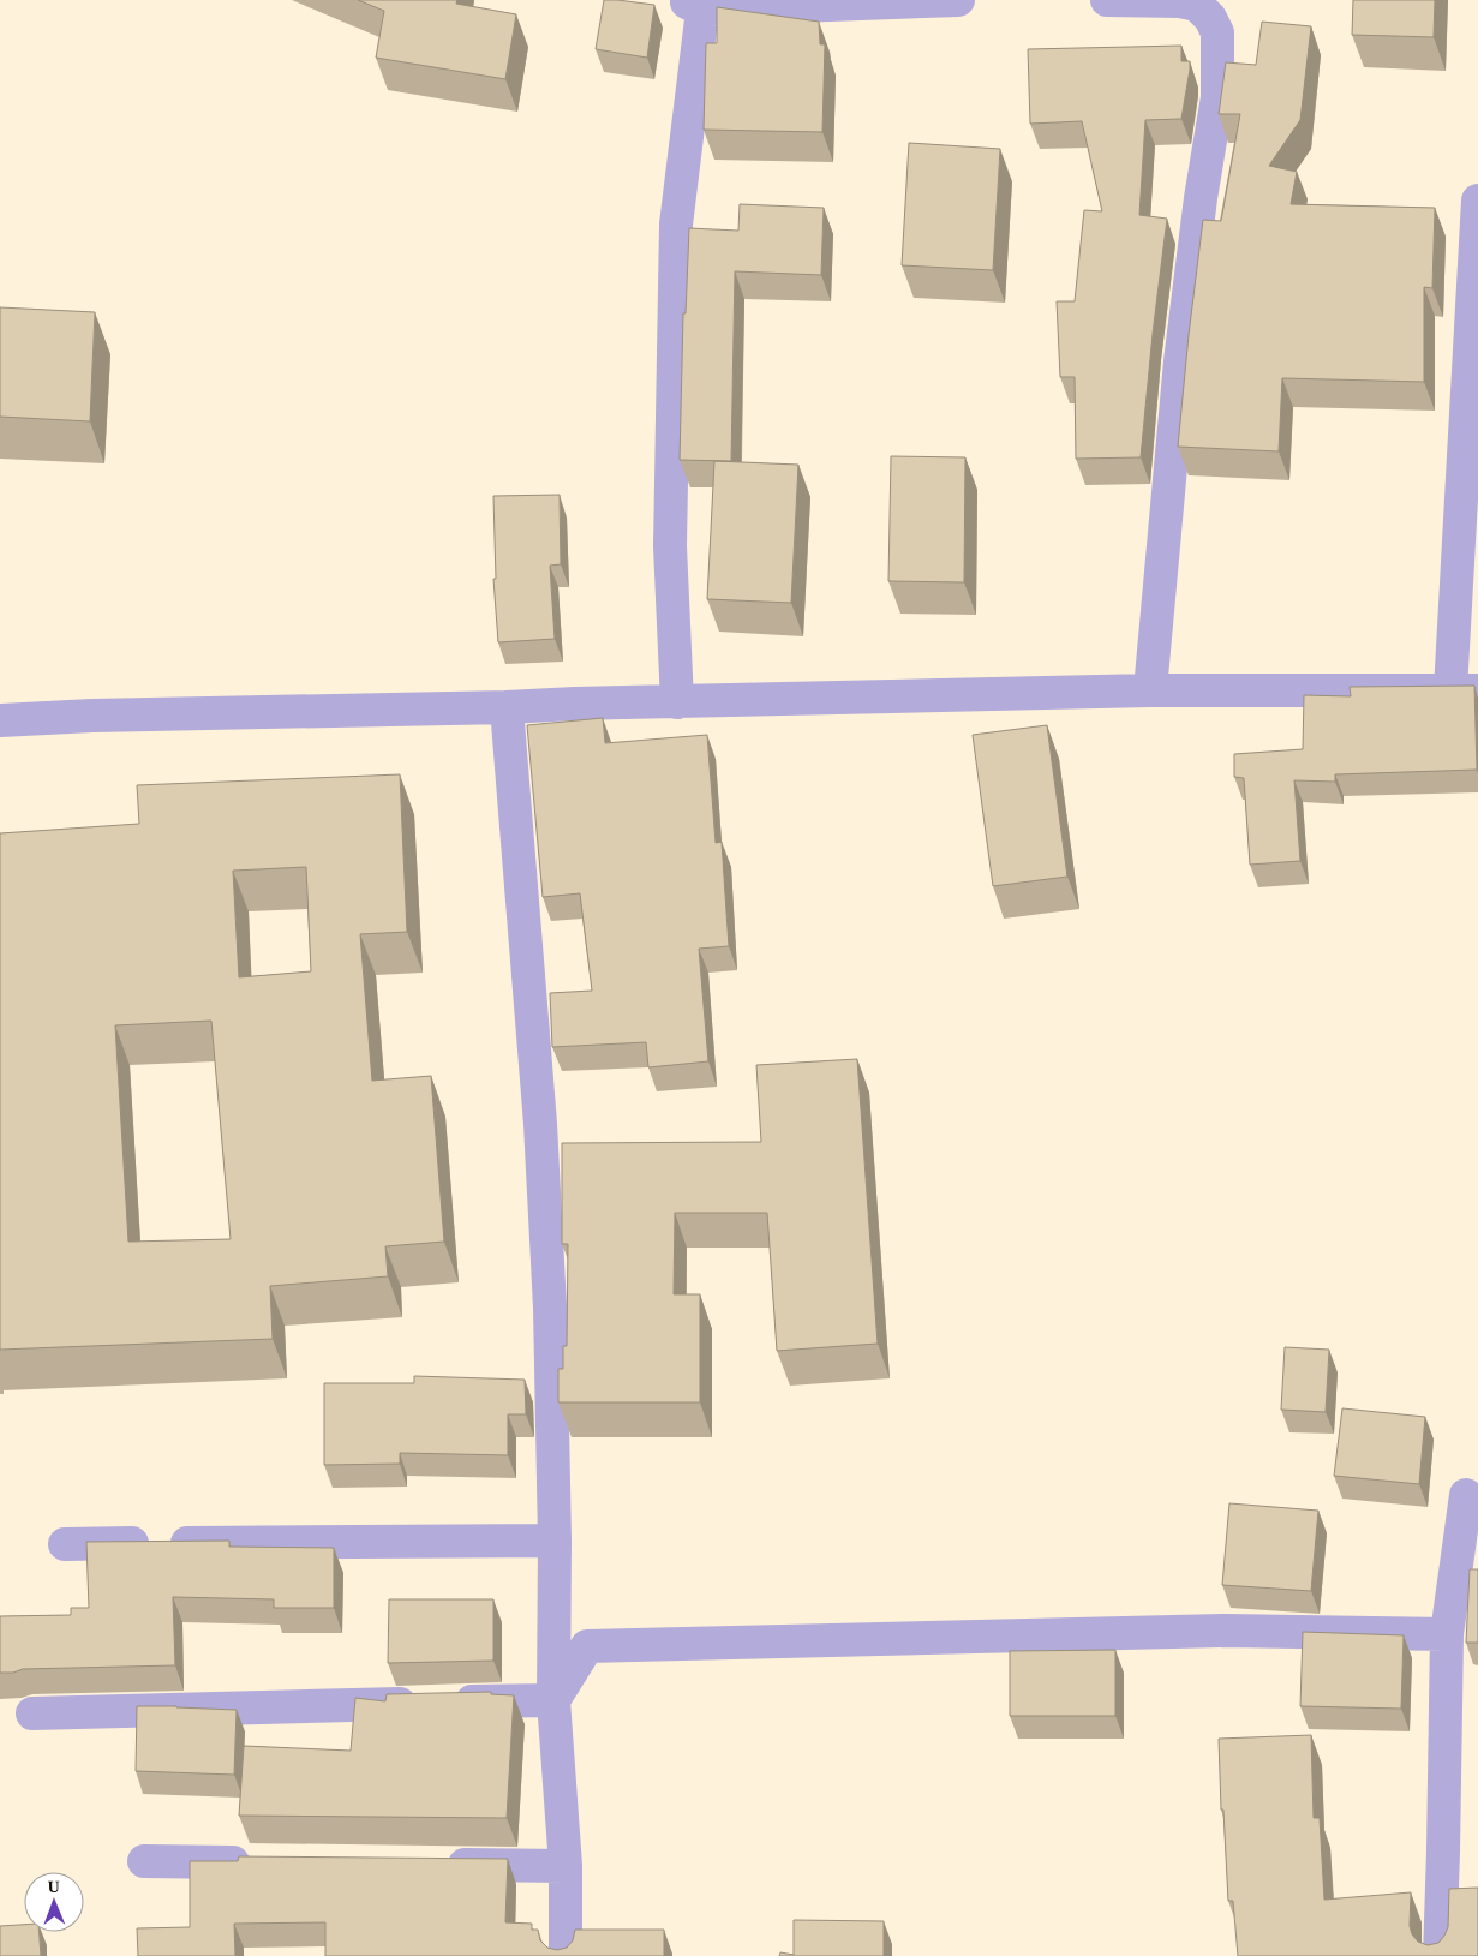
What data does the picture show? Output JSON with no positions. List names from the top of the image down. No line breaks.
{"north":"top"}
